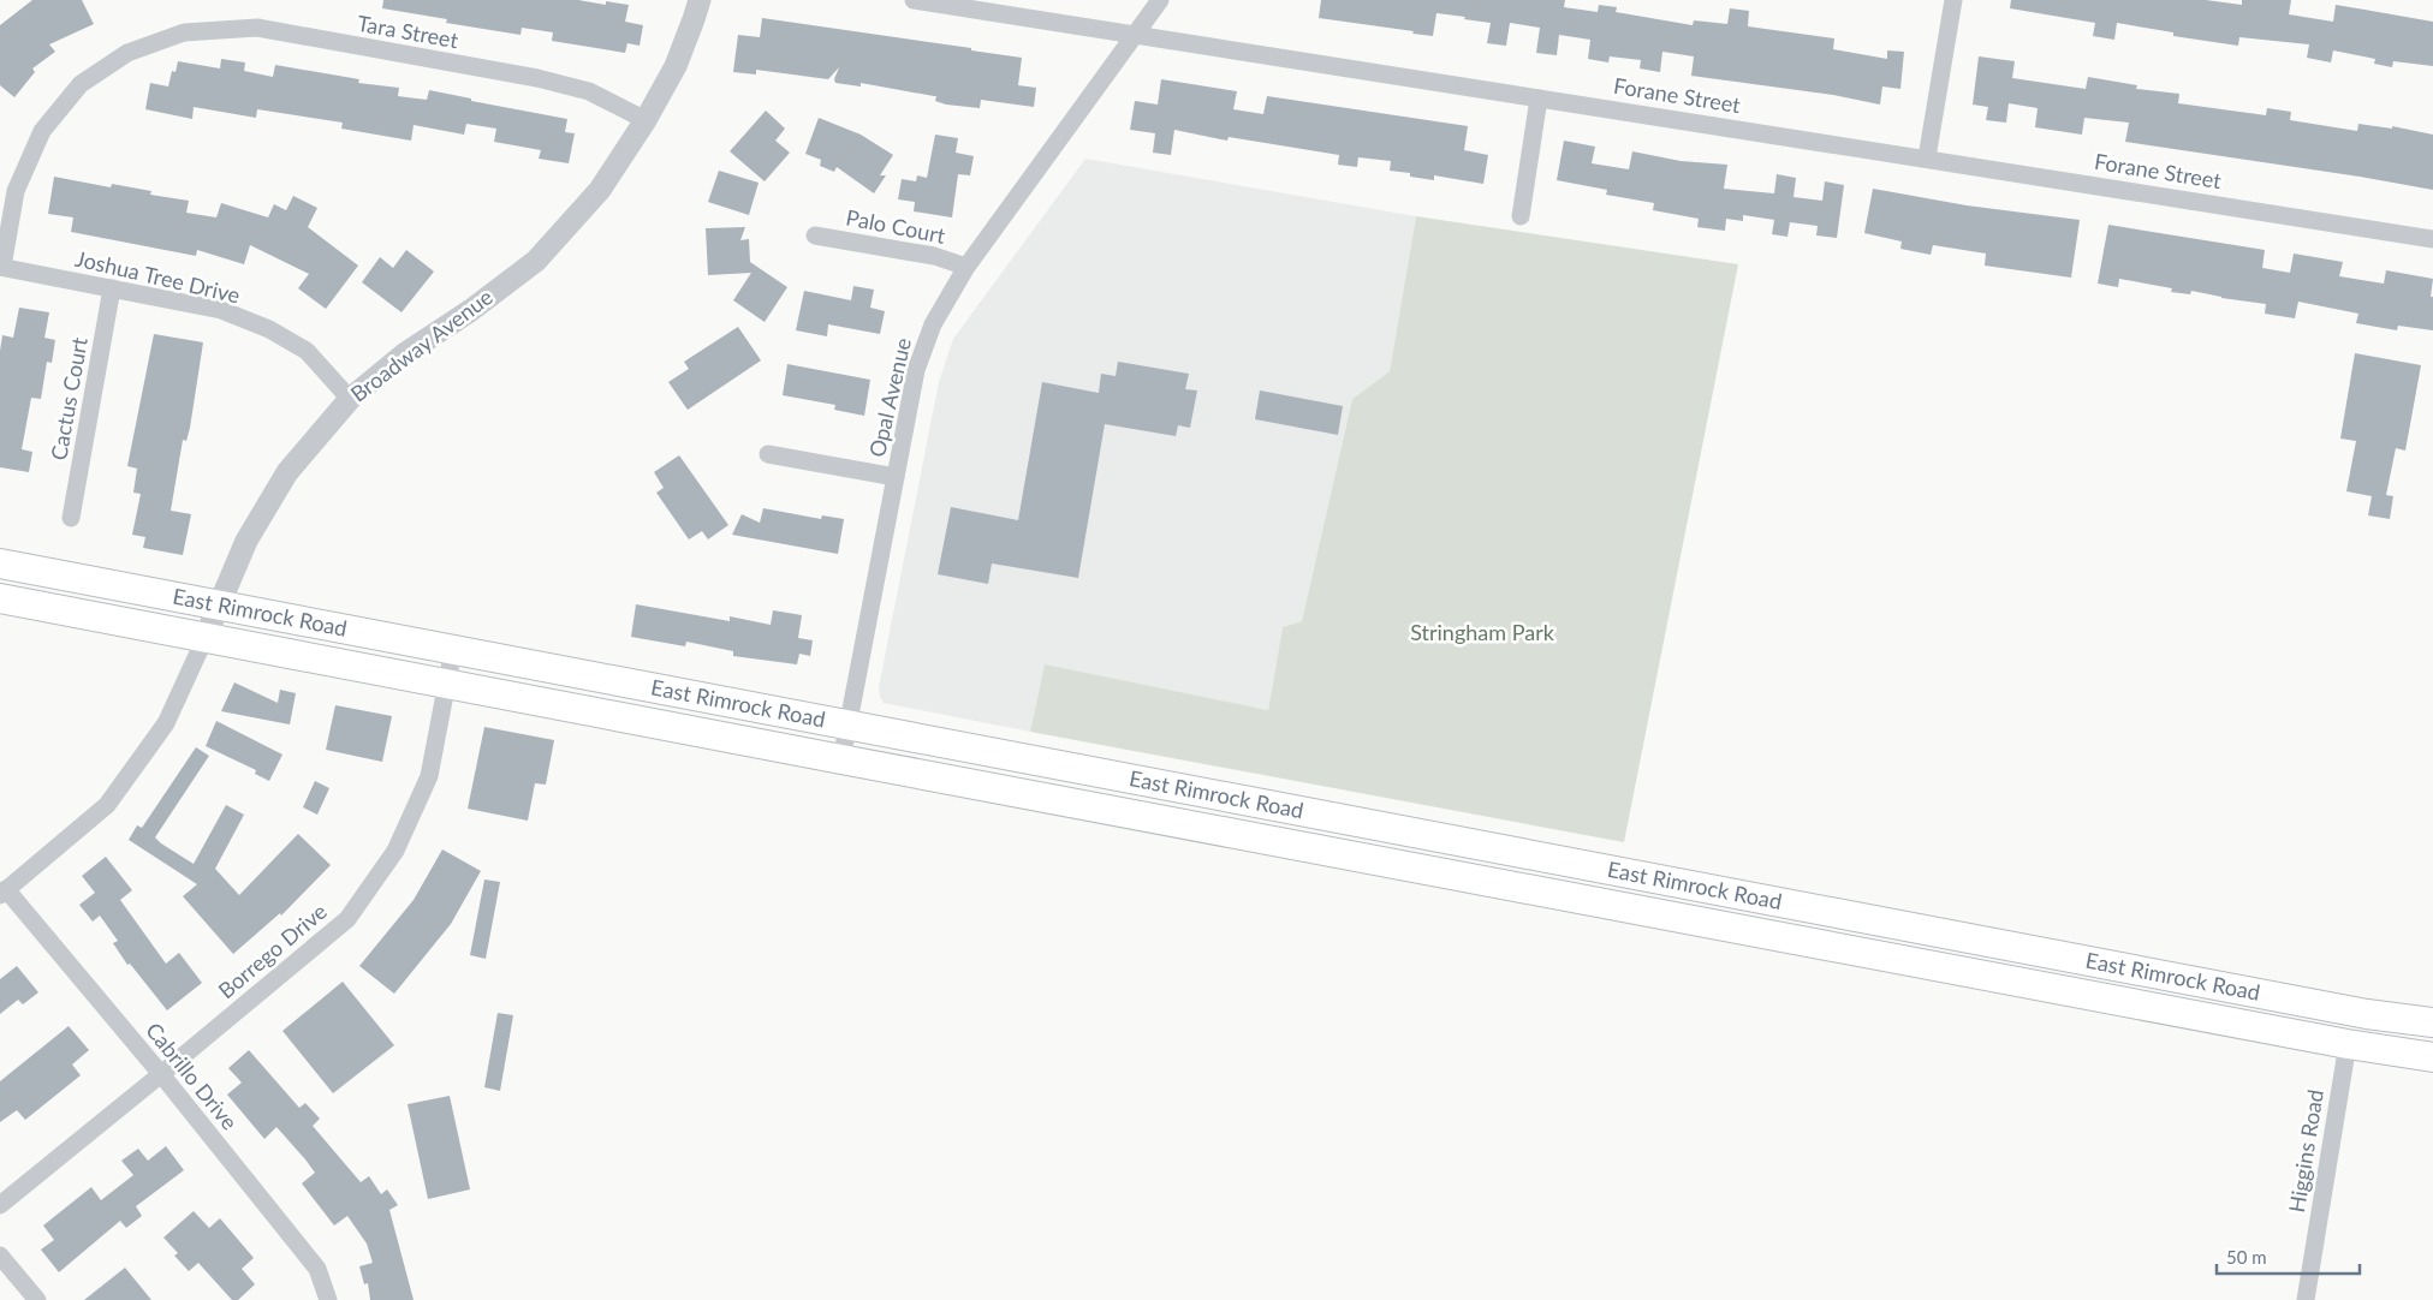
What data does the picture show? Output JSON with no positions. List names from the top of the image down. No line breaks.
{"streets":{"main road":["East Rimrock Road"],"street":["Tara Street","Forane Street","Palo Court","Joshua Tree Drive","Broadway Avenue","Opal Avenue","Cactus Court","Borrego Drive","Cabrillo Drive","Higgins Road"]},"crossings":[["Tara Street","Joshua Tree Drive"],["Tara Street","Broadway Avenue"],["Forane Street","Opal Avenue"],["Palo Court","Opal Avenue"],["Joshua Tree Drive","Broadway Avenue"],["Joshua Tree Drive","Cactus Court"],["Broadway Avenue","East Rimrock Road"],["Broadway Avenue","Cabrillo Drive"],["Opal Avenue","East Rimrock Road"],["East Rimrock Road","Borrego Drive"],["East Rimrock Road","Higgins Road"],["Borrego Drive","Cabrillo Drive"]],"parks":["Stringham Park"],"scale_bar":"50 m"}
